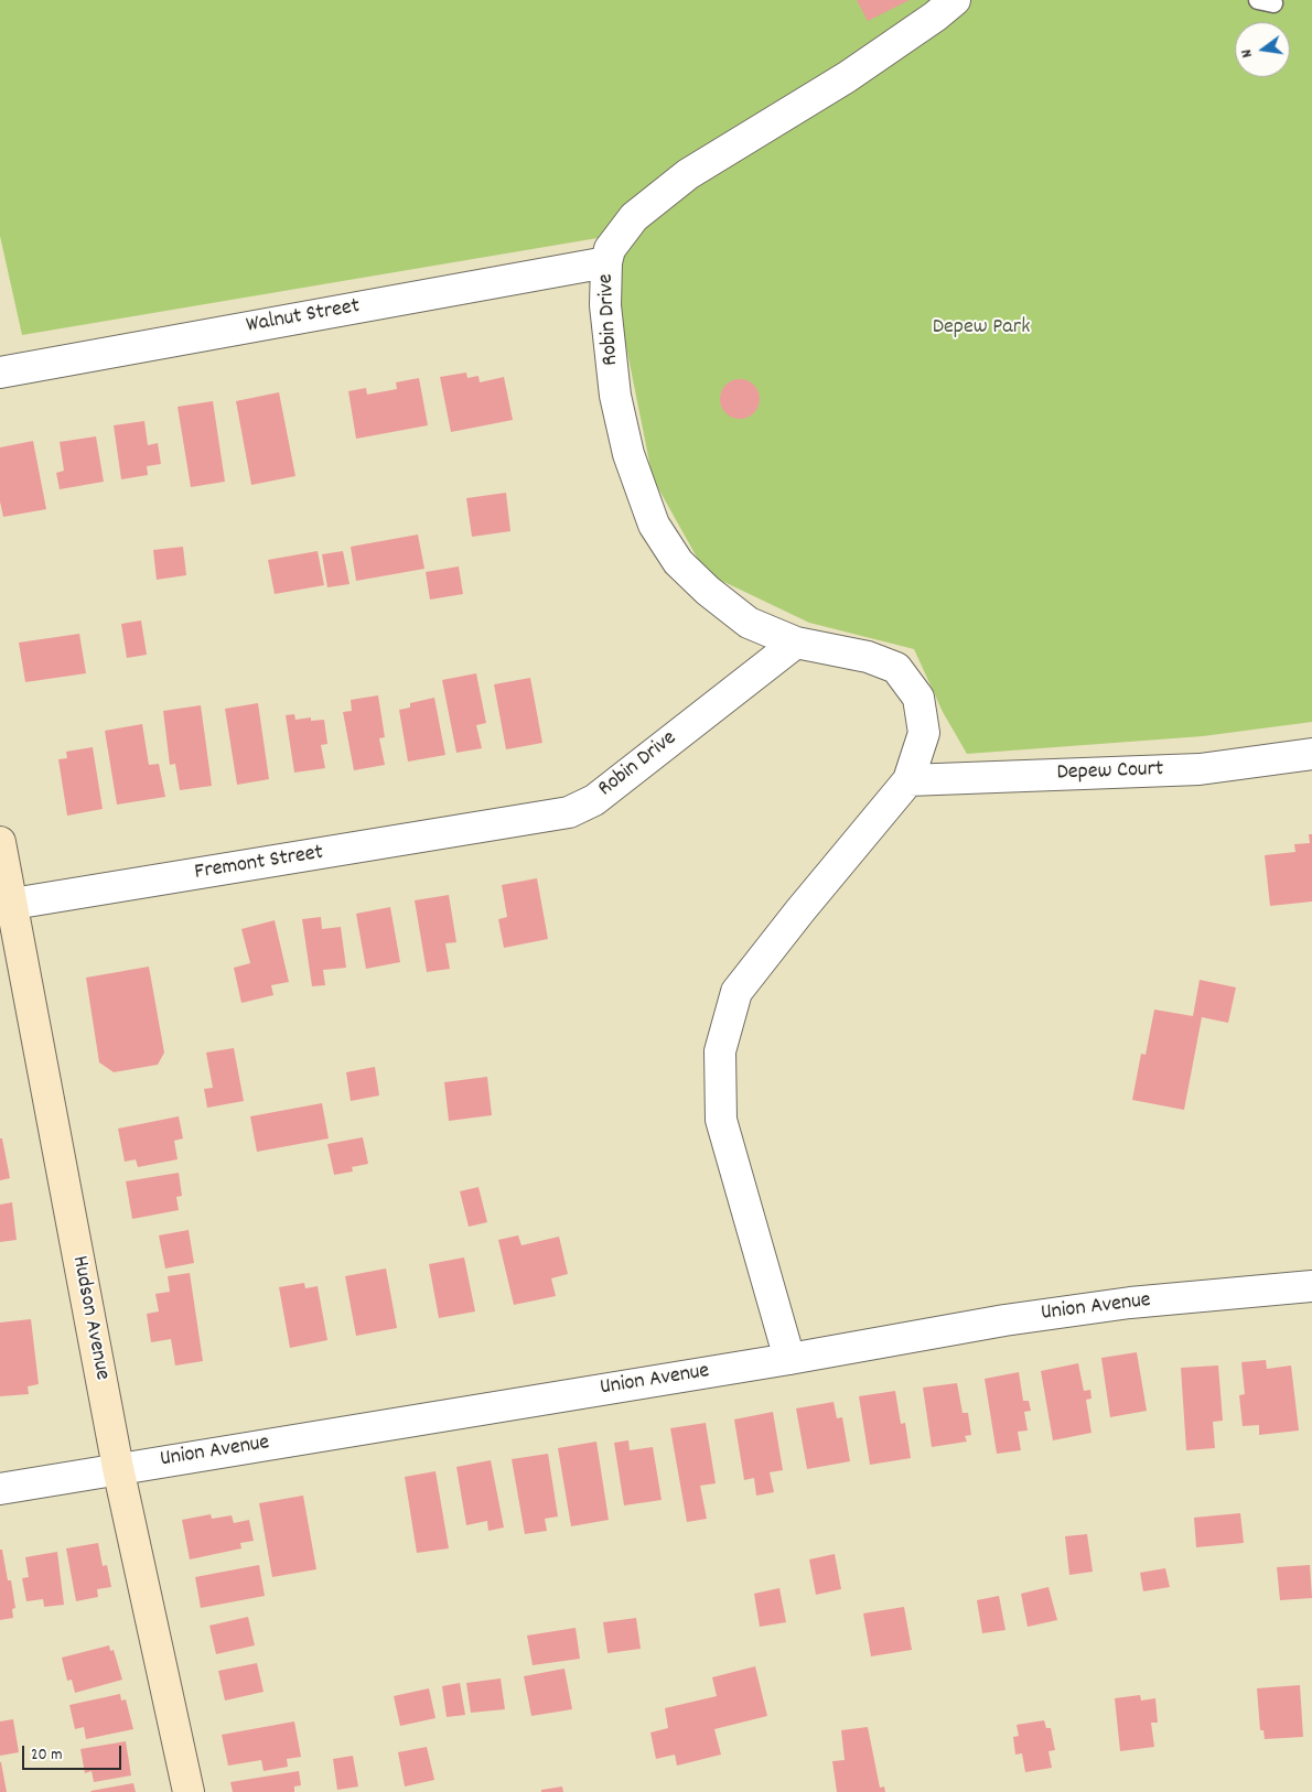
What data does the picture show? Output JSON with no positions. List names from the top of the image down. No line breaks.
{"streets":{"street":["Walnut Street","Robin Drive","Depew Court","Fremont Street","Union Avenue","Hudson Avenue"]},"crossings":[["Walnut Street","Robin Drive"],["Robin Drive","Depew Court"],["Robin Drive","Fremont Street"],["Fremont Street","Hudson Avenue"],["Union Avenue","Hudson Avenue"]],"parks":["Depew Park"],"scale_bar":"20 m","north":"left"}
